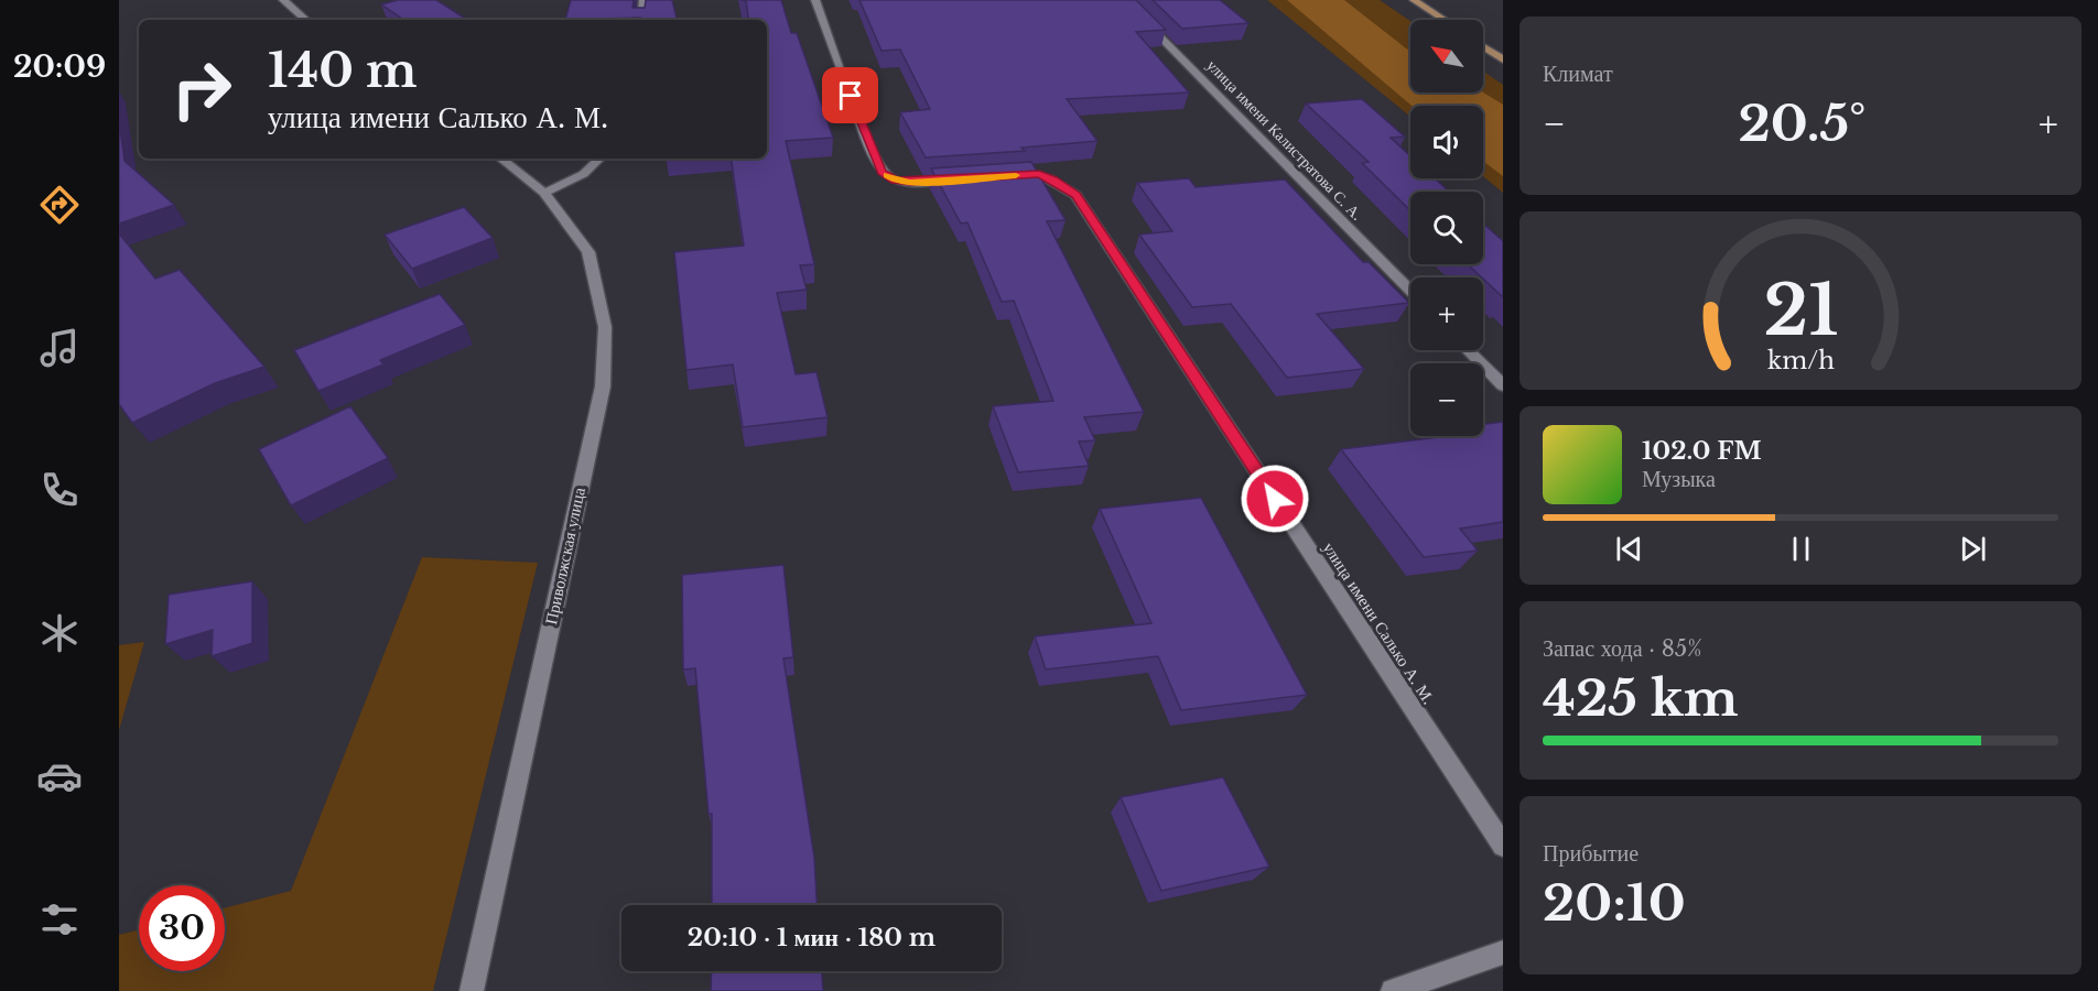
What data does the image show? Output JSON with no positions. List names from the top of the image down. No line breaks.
{"streets":{"street":["улица имени Калистратова С. А.","Приволжская улица","улица имени Салько А. М."]},"north":"top left","page":{"tabs":"20:09","tile":["Климат",["Запас хода · 85%","425 km"],["Прибытие","20:10"]],"map_buttons":["+","−"],"turn":["140 m","улица имени Салько А. М."],"heat":["−","20.5°","+"],"song":["102.0 FM","Музыка"],"limit":"30","trip":"20:10 · 1 мин · 180 m","gauge":["21","km/h"]}}
